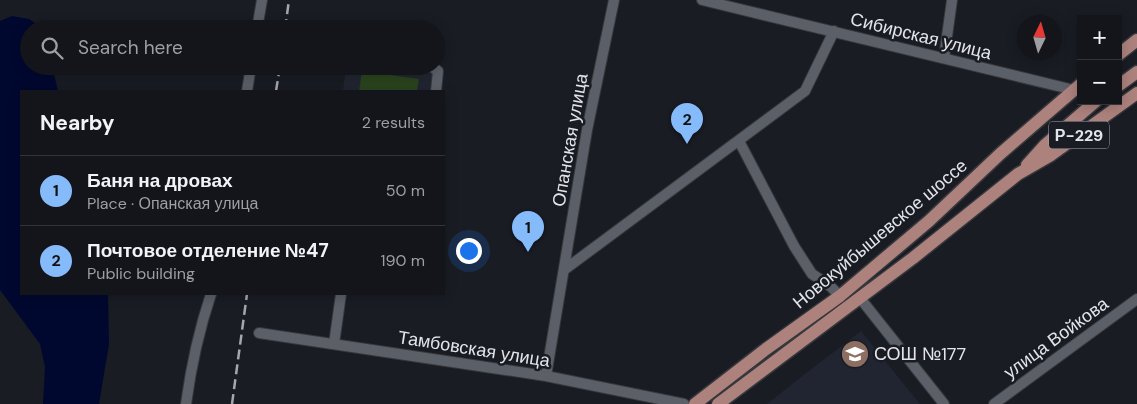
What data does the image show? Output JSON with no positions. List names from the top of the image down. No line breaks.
{"streets":{"main road":["Р-229","Новокуйбышевское шоссе"],"street":["Сибирская улица","Опанская улица","улица Войкова","Тамбовская улица"]},"crossings":[["Опанская улица","Тамбовская улица"]],"places":{"school or university":["СОШ №177"]},"north":"top","page":{"map_buttons":["+","−"],"search":"Search here","heading":["Nearby","2 results"],"pins":["2","1"],"list":[{"mark":"1","name":"Баня на дровах","note":"Place · Опанская улица","value":"50 m"},{"mark":"2","name":"Почтовое отделение №47","note":"Public building","value":"190 m"}]}}
